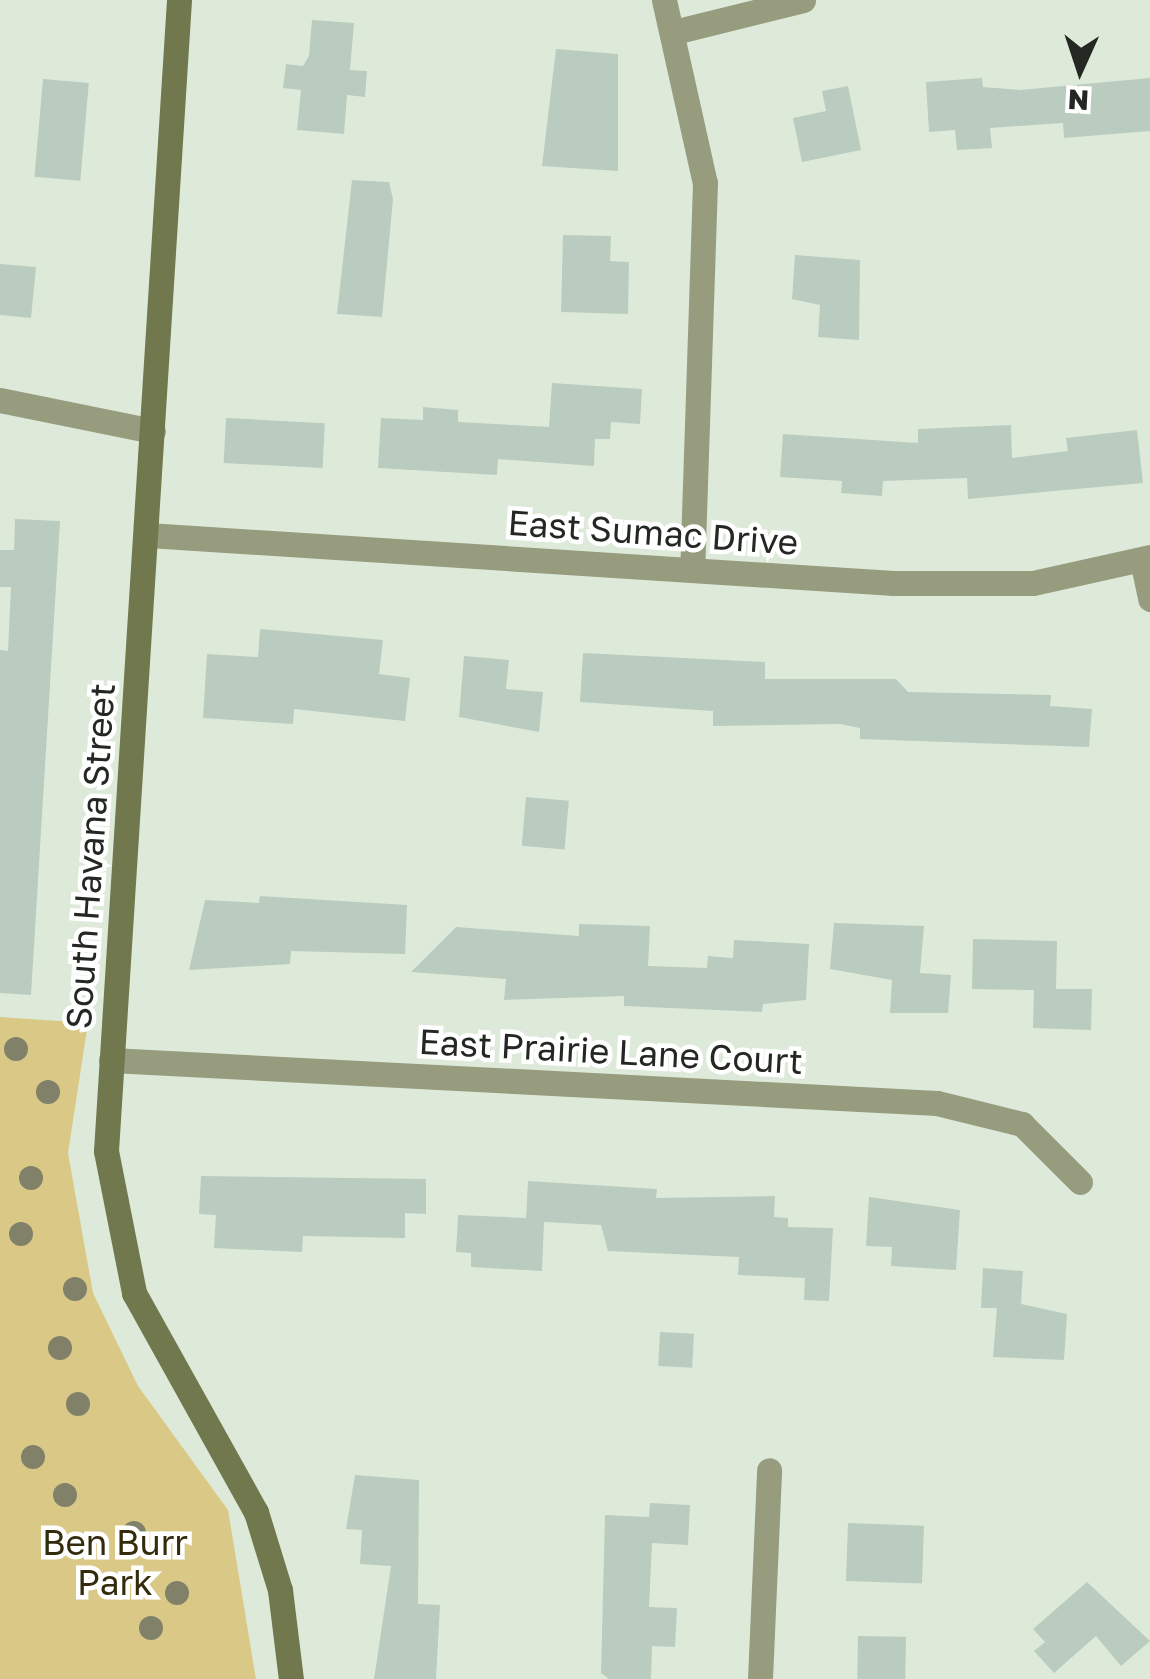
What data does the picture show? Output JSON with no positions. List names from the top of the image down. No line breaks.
{"streets":{"street":["East Sumac Drive","South Havana Street","East Prairie Lane Court"]},"crossings":[["East Sumac Drive","South Havana Street"],["South Havana Street","East Prairie Lane Court"]],"parks":["Ben Burr Park"],"north":"bottom"}
